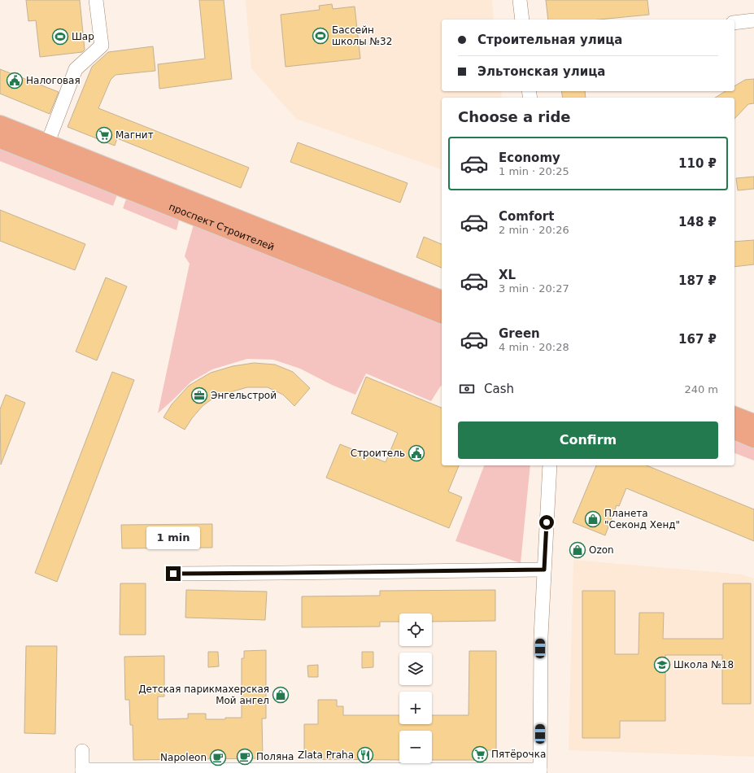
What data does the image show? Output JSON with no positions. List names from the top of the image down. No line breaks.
{"streets":{"main road":["проспект Строителей"]},"places":{"sports":["Бассейн школы №32","Шар"],"public building":["Налоговая","Строитель"],"supermarket":["Магнит","Пятёрочка"],"office":["Энгельстрой"],"shop":["Планета \"Секонд Хенд\"","Ozon","Детская парикмахерская Мой ангел"],"school or university":["Школа №18"],"restaurant":["Zlata Praha"],"cafe":["Поляна","Napoleon"]},"page":{"banner":["Строительная улица","Эльтонская улица"],"heading":"Choose a ride","list":[{"name":"Economy","note":"1 min · 20:25","value":"110 ₽"},{"name":"Comfort","note":"2 min · 20:26","value":"148 ₽"},{"name":"XL","note":"3 min · 20:27","value":"187 ₽"},{"name":"Green","note":"4 min · 20:28","value":"167 ₽"}],"pay":["Cash","240 m"],"buttons":"Confirm","bubble":"1 min","map_buttons":["+","−"]}}
